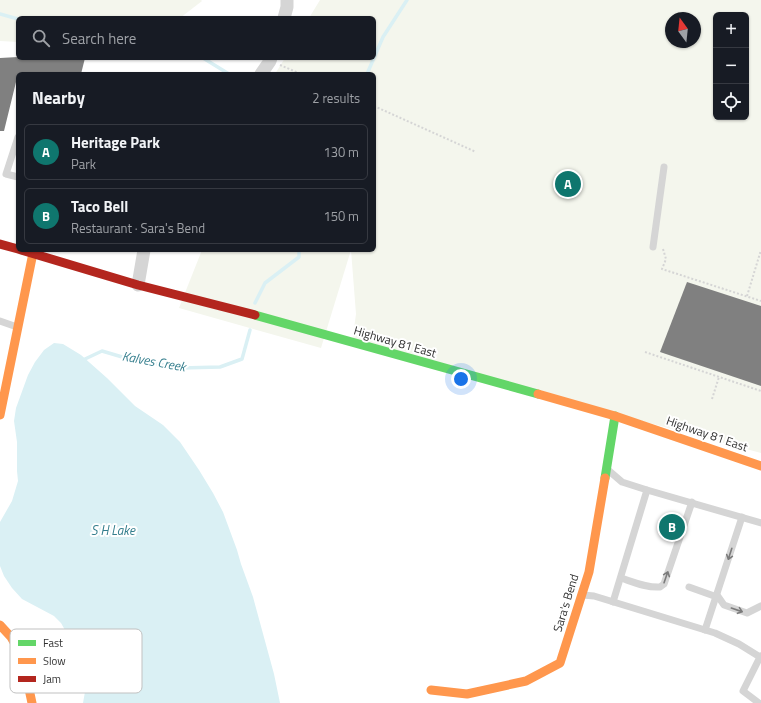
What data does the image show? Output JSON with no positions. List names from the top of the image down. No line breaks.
{"streets":{"main road":["Highway 81 East","Sara's Bend"]},"crossings":[["Highway 81 East","Sara's Bend"]],"water":["Kalves Creek","S H Lake"],"legend":["Fast","Slow","Jam"],"north":"top","page":{"map_buttons":["+","−"],"search":"Search here","heading":["Nearby","2 results"],"list":[{"mark":"A","name":"Heritage Park","note":"Park","value":"130 m"},{"mark":"B","name":"Taco Bell","note":"Restaurant · Sara's Bend","value":"150 m"}],"pins":["A","B"]}}
